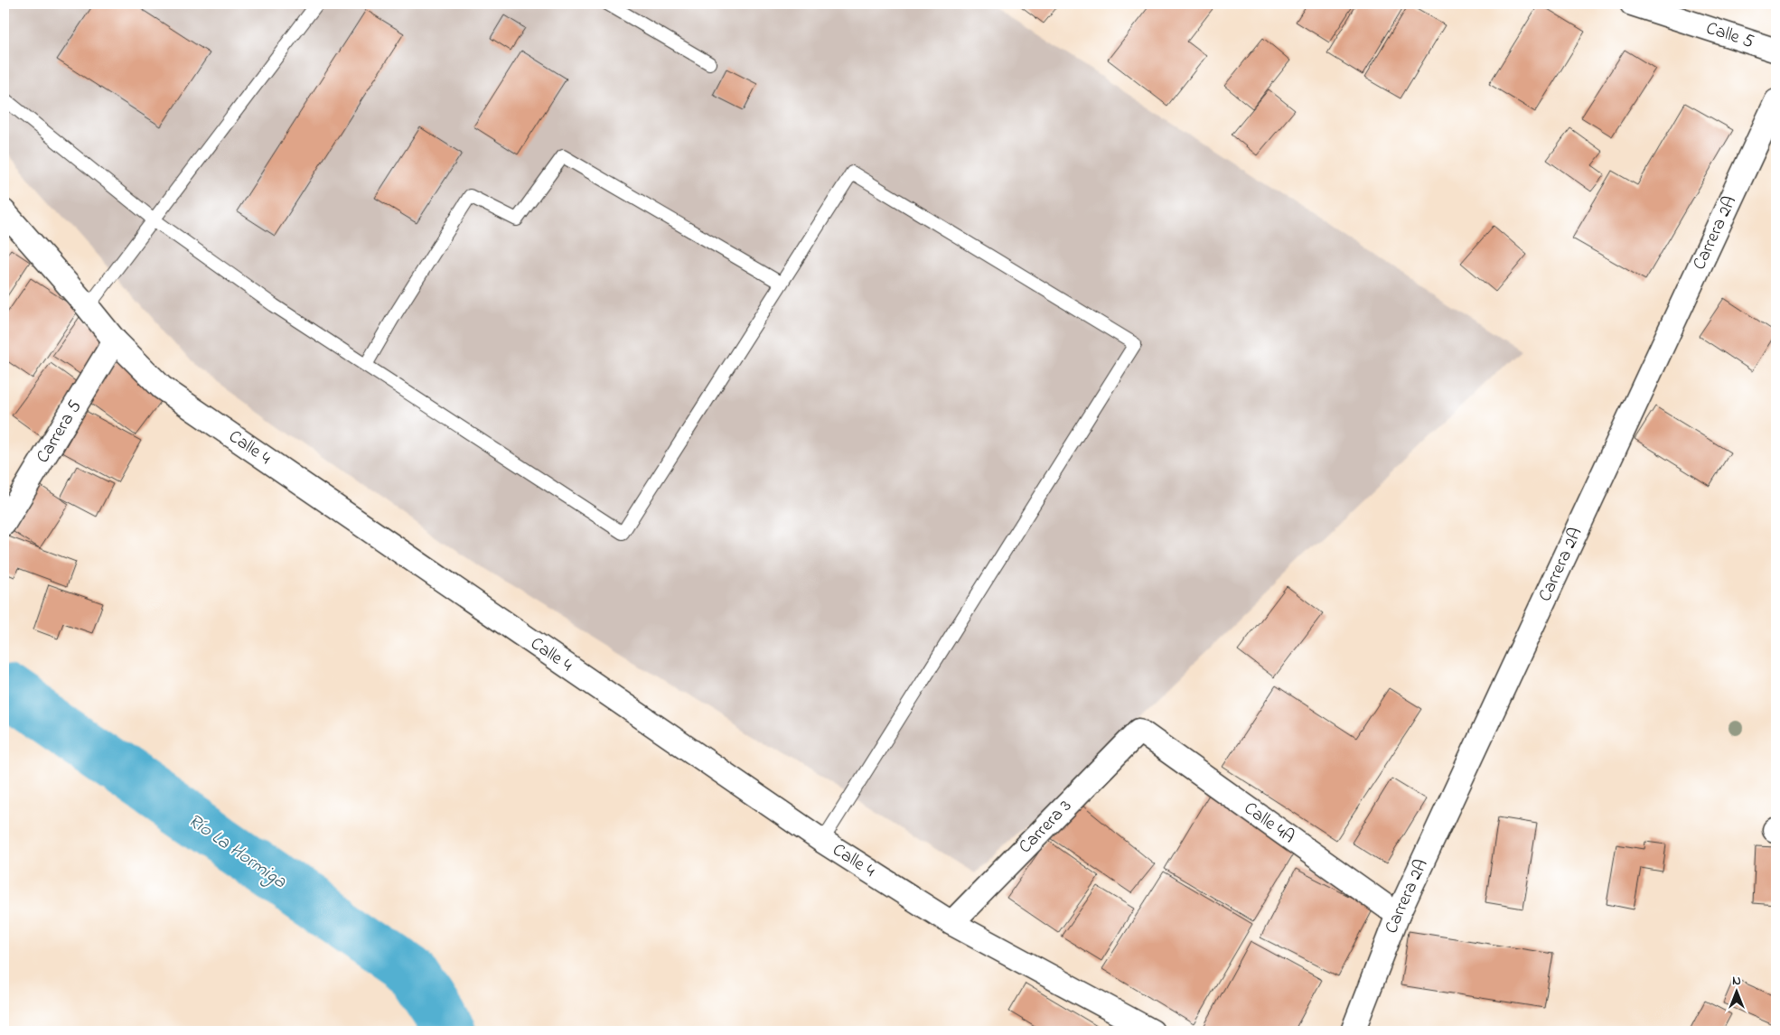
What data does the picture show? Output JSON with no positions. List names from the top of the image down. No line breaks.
{"streets":{"street":["Calle 5","Carrera 2A","Carrera 5","Calle 4","Calle 4A","Carrera 3"]},"crossings":[["Carrera 2A","Calle 4A"],["Carrera 5","Calle 4"],["Calle 4","Carrera 3"],["Calle 4A","Carrera 3"]],"water":["Río La Hormiga"],"north":"top"}
